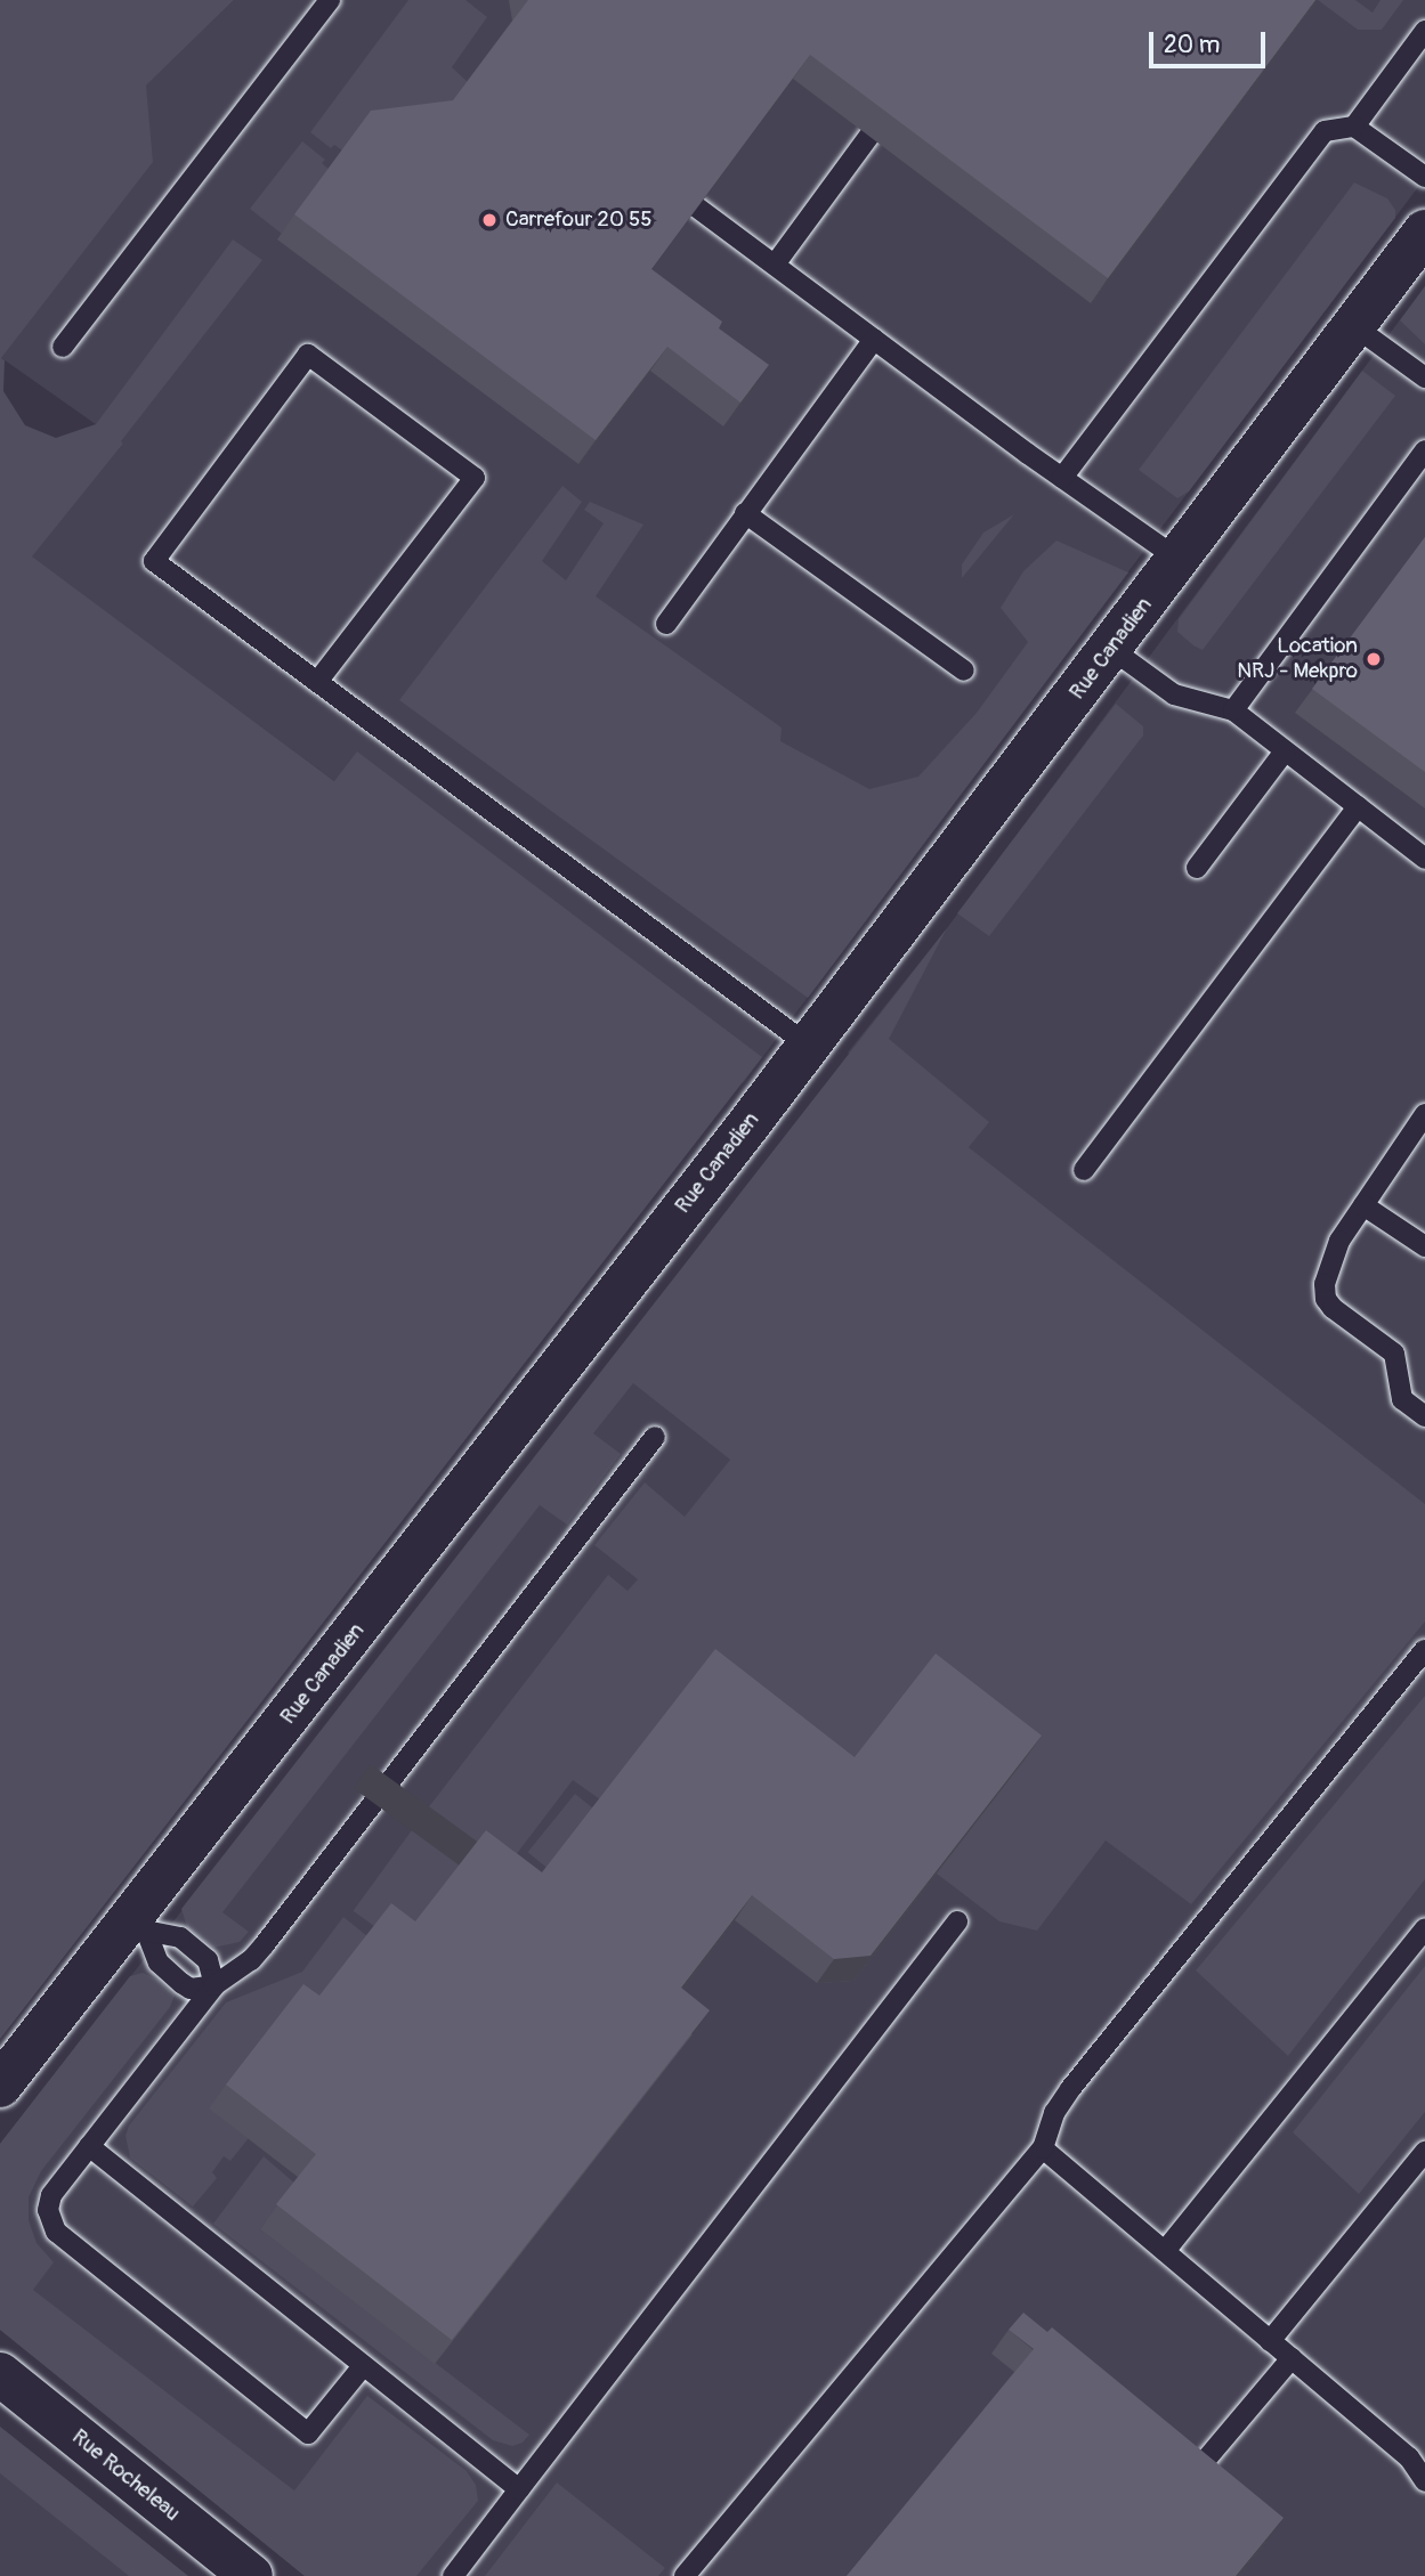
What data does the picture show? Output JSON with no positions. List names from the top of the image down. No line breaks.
{"streets":{"street":["Rue Canadien","Rue Rocheleau"]},"places":["Carrefour 20 55","Location NRJ - Mekpro"],"scale_bar":"20 m"}
